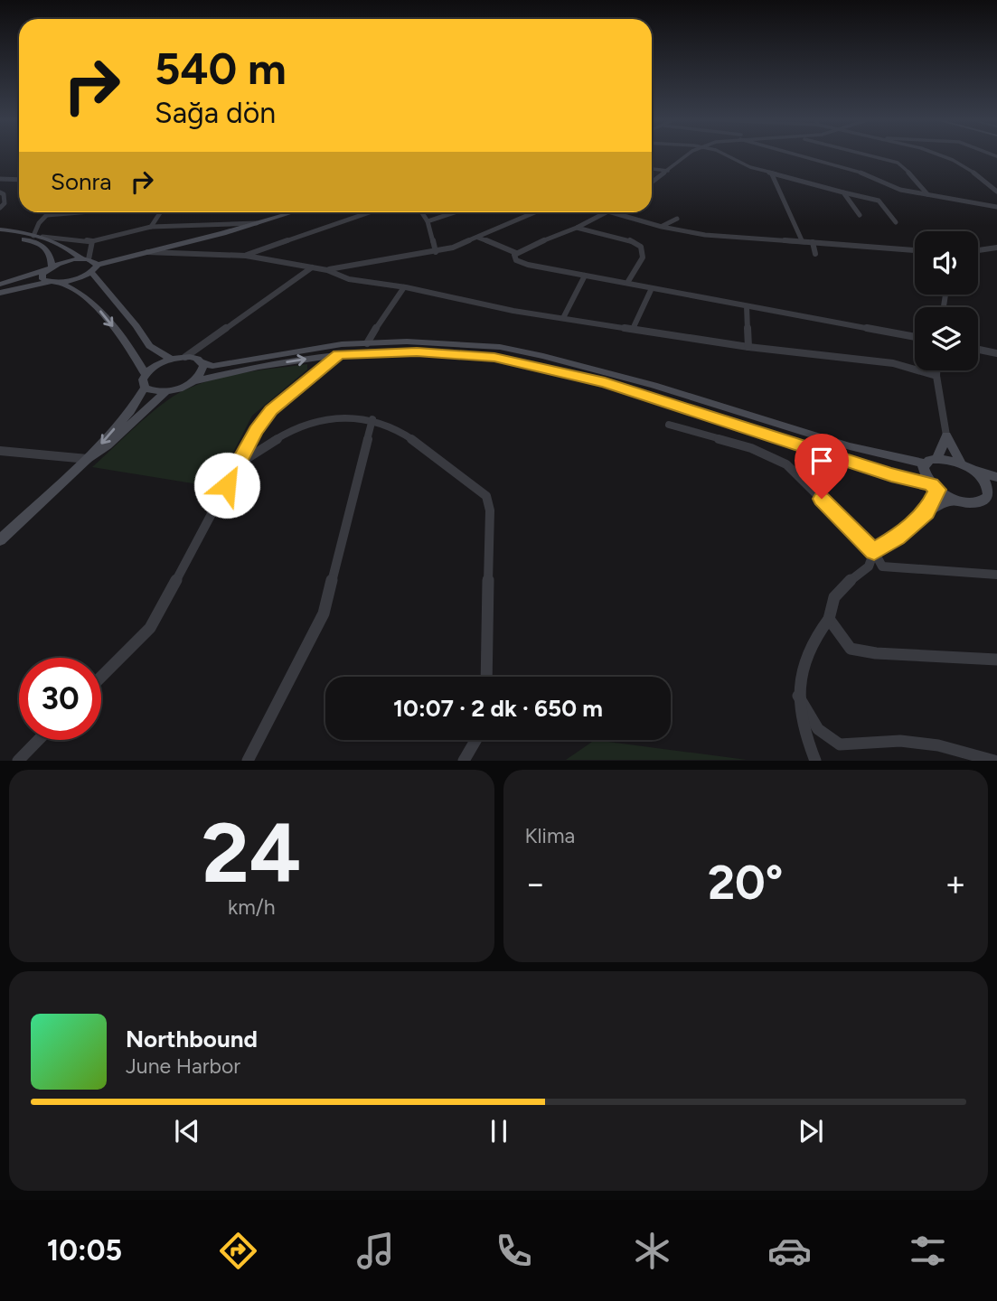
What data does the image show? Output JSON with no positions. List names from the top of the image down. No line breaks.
{"page":{"turn":["540 m","Sağa dön"],"then":"Sonra","limit":"30","trip":"10:07 · 2 dk · 650 m","tile":[["24","km/h"],"Klima"],"heat":["−","20°","+"],"song":["Northbound","June Harbor"],"tabs":"10:05"}}
